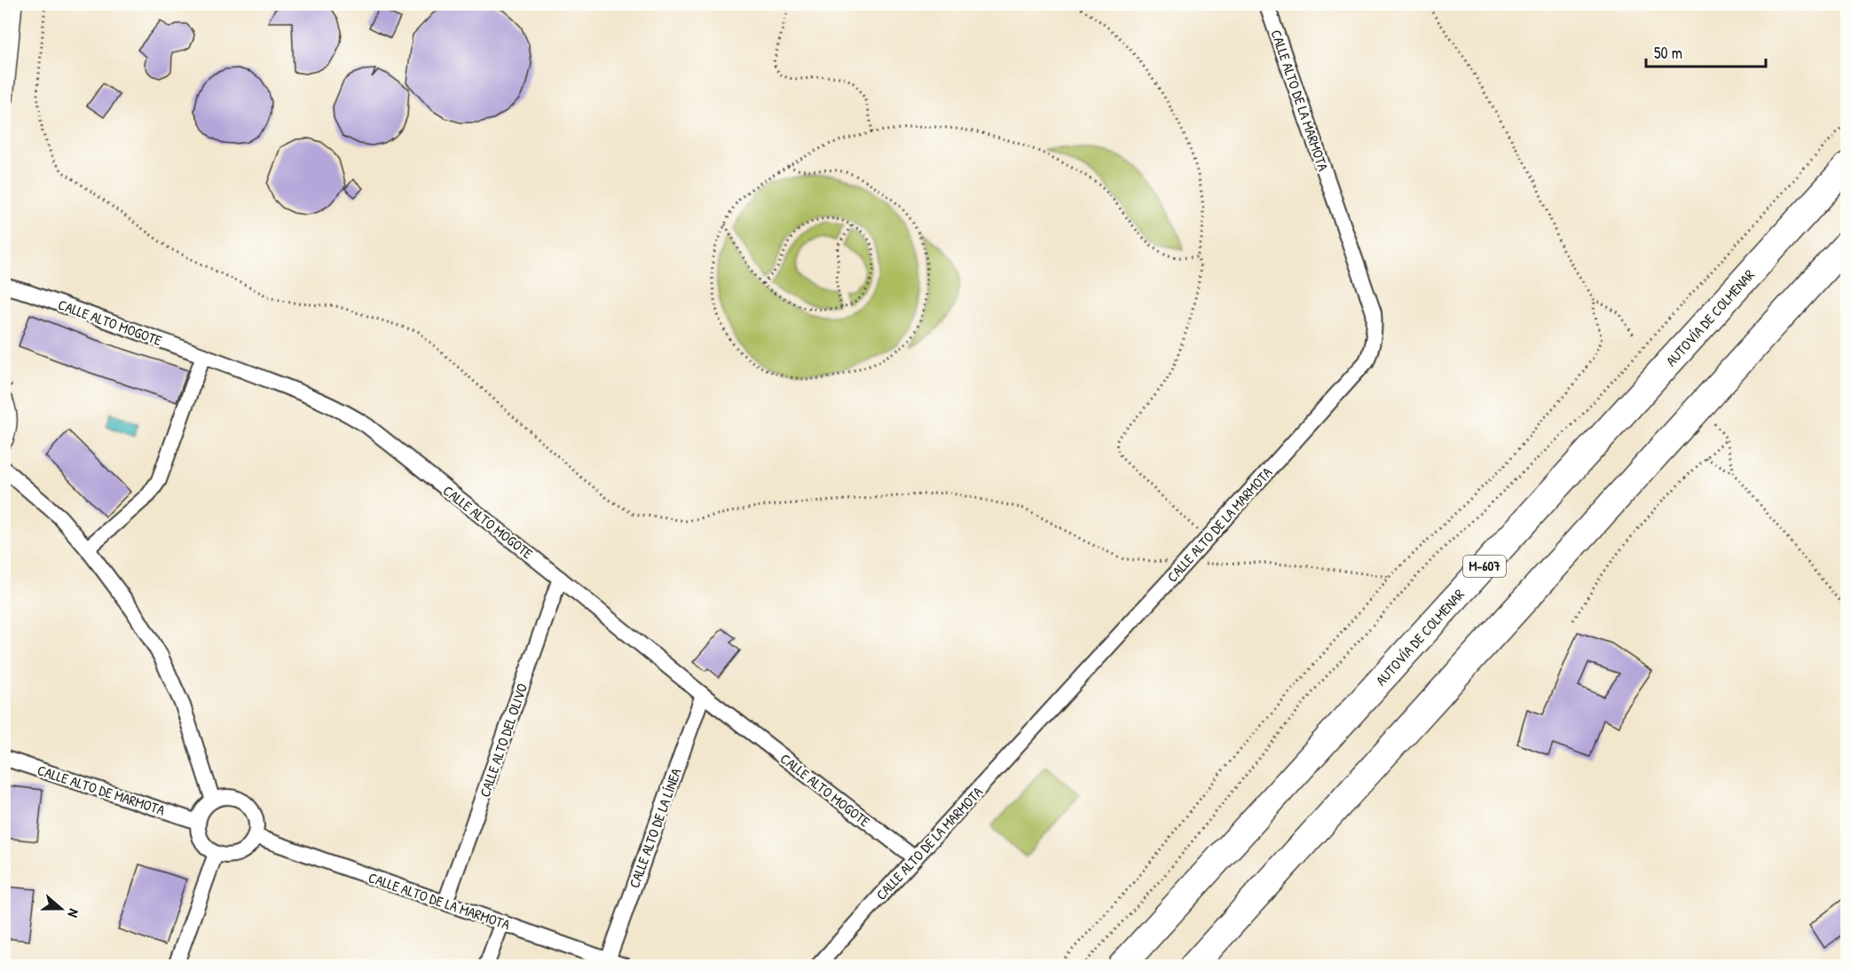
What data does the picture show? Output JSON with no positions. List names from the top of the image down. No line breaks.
{"streets":{"highway":["AUTOVÍA DE COLMENAR","M-607"],"street":["CALLE ALTO DE LA MARMOTA","CALLE ALTO MOGOTE","CALLE ALTO DEL OLIVO","CALLE ALTO DE MARMOTA","CALLE ALTO DE LA LÍNEA"]},"crossings":[["CALLE ALTO DE LA MARMOTA","CALLE ALTO MOGOTE"],["CALLE ALTO DE LA MARMOTA","CALLE ALTO DEL OLIVO"],["CALLE ALTO DE LA MARMOTA","CALLE ALTO DE MARMOTA"],["CALLE ALTO DE LA MARMOTA","CALLE ALTO DE LA LÍNEA"],["CALLE ALTO MOGOTE","CALLE ALTO DEL OLIVO"],["CALLE ALTO MOGOTE","CALLE ALTO DE LA LÍNEA"]],"scale_bar":"50 m","north":"right"}
